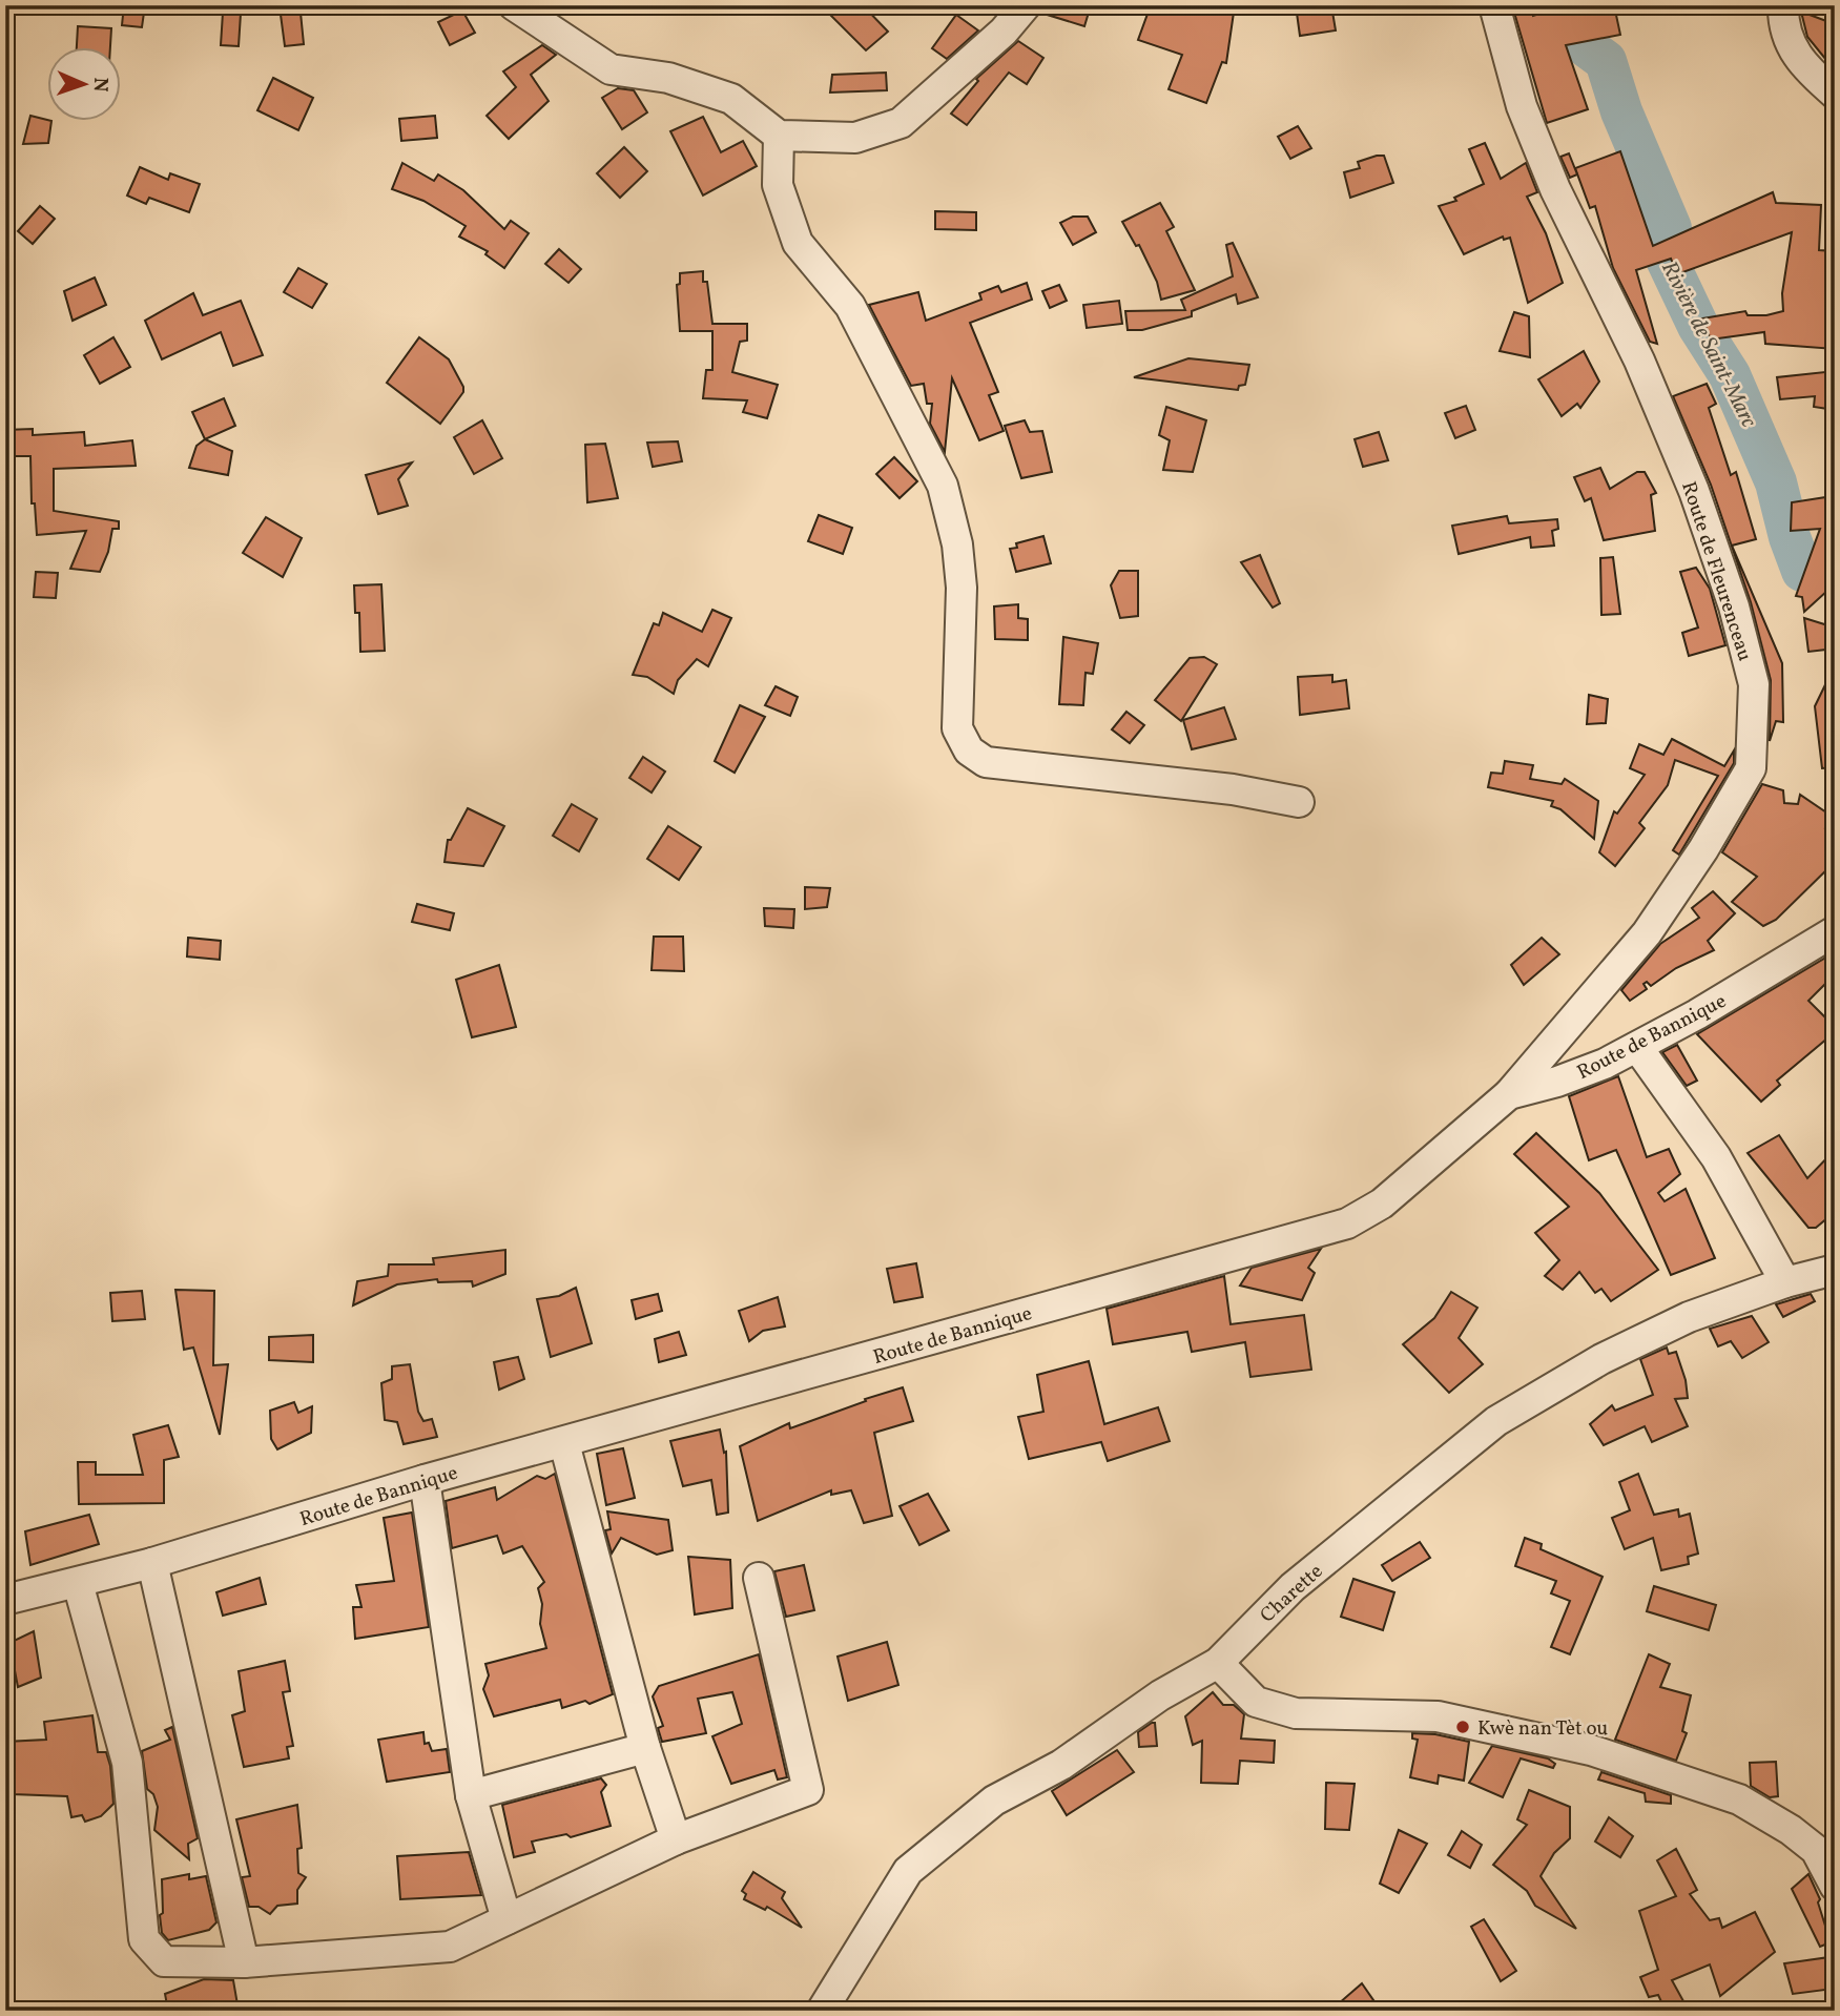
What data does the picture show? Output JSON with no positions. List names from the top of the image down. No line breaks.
{"streets":{"street":["Route de Fleurenceau","Route de Bannique","Charette"]},"crossings":[["Route de Fleurenceau","Route de Bannique"]],"water":["Rivière de Saint-Marc"],"places":["Kwè nan Tèt ou"],"north":"right"}
